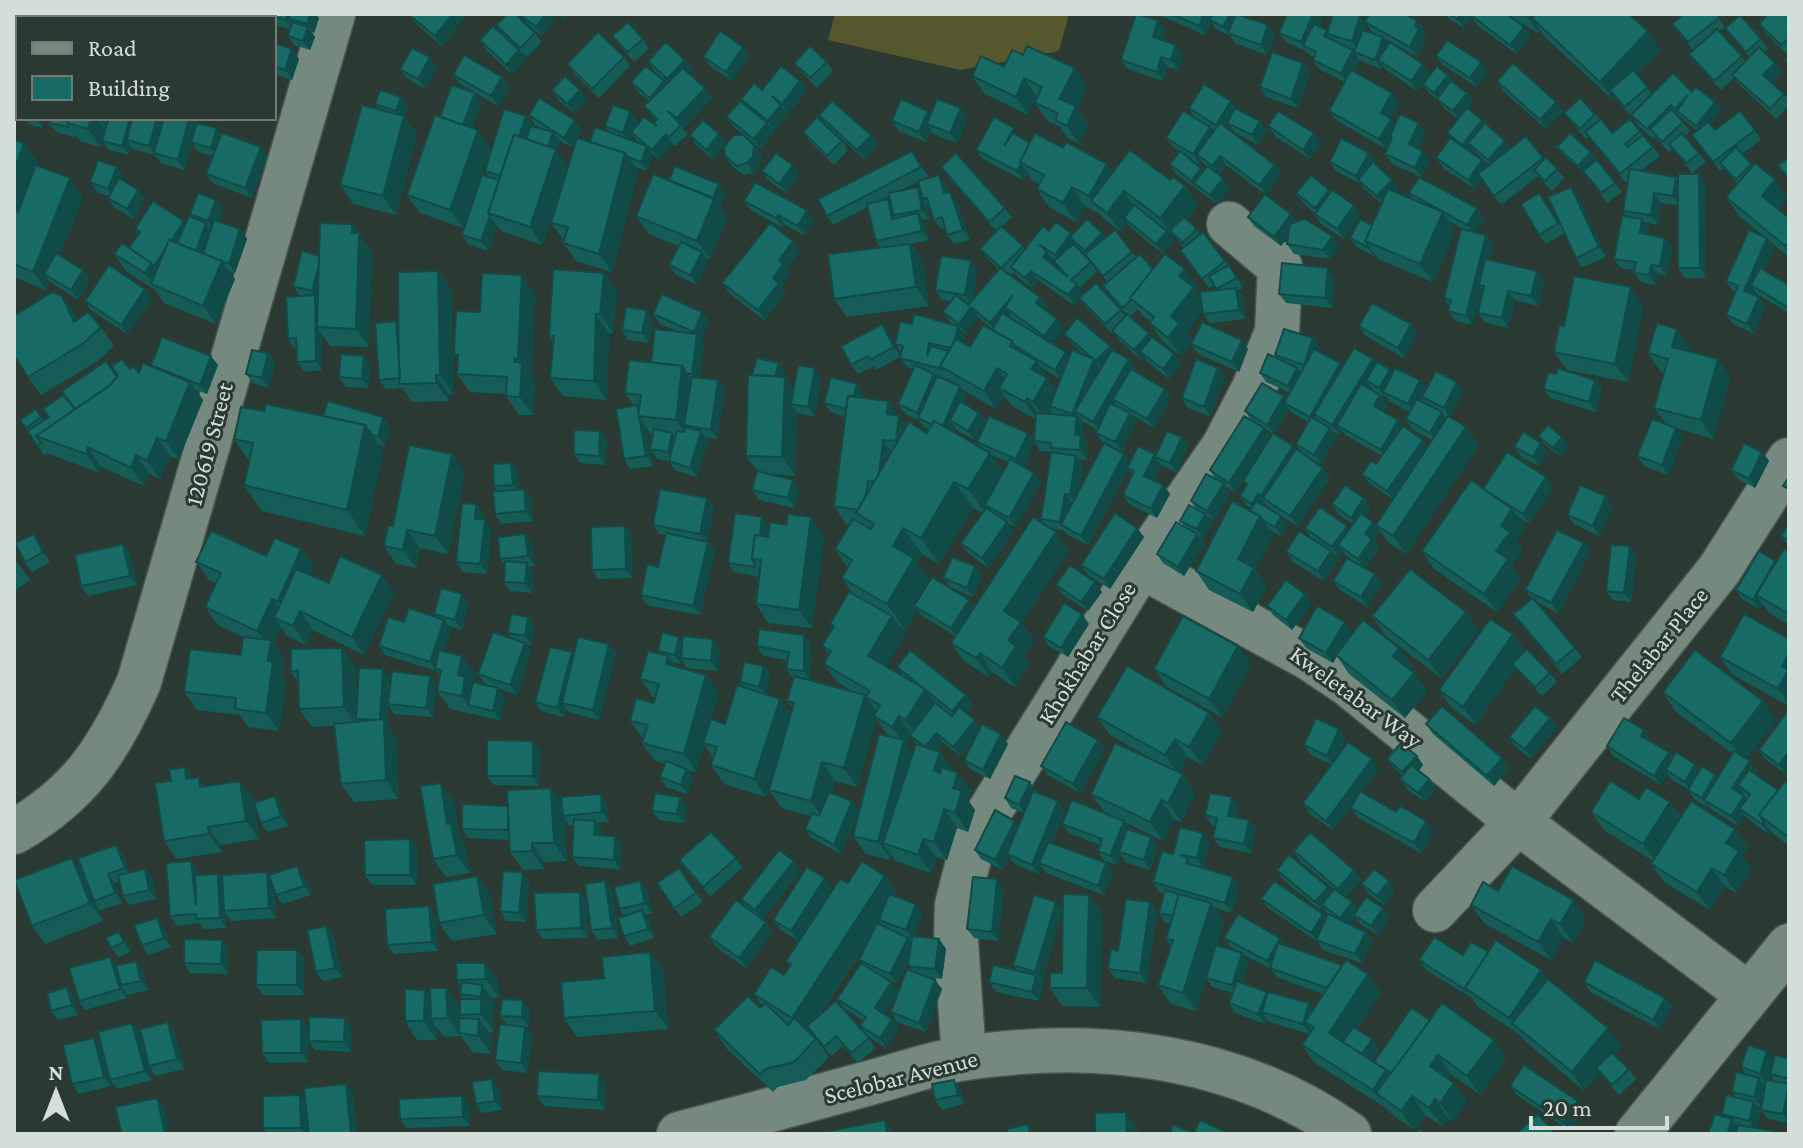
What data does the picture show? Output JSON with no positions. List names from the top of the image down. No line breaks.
{"streets":{"street":["120619 Street","Thelabar Place","Khokhabar Close","Kweletabar Way","Scelobar Avenue"]},"crossings":[["Thelabar Place","Kweletabar Way"],["Khokhabar Close","Kweletabar Way"],["Khokhabar Close","Scelobar Avenue"]],"legend":["Road","Building"],"scale_bar":"20 m","north":"top"}
